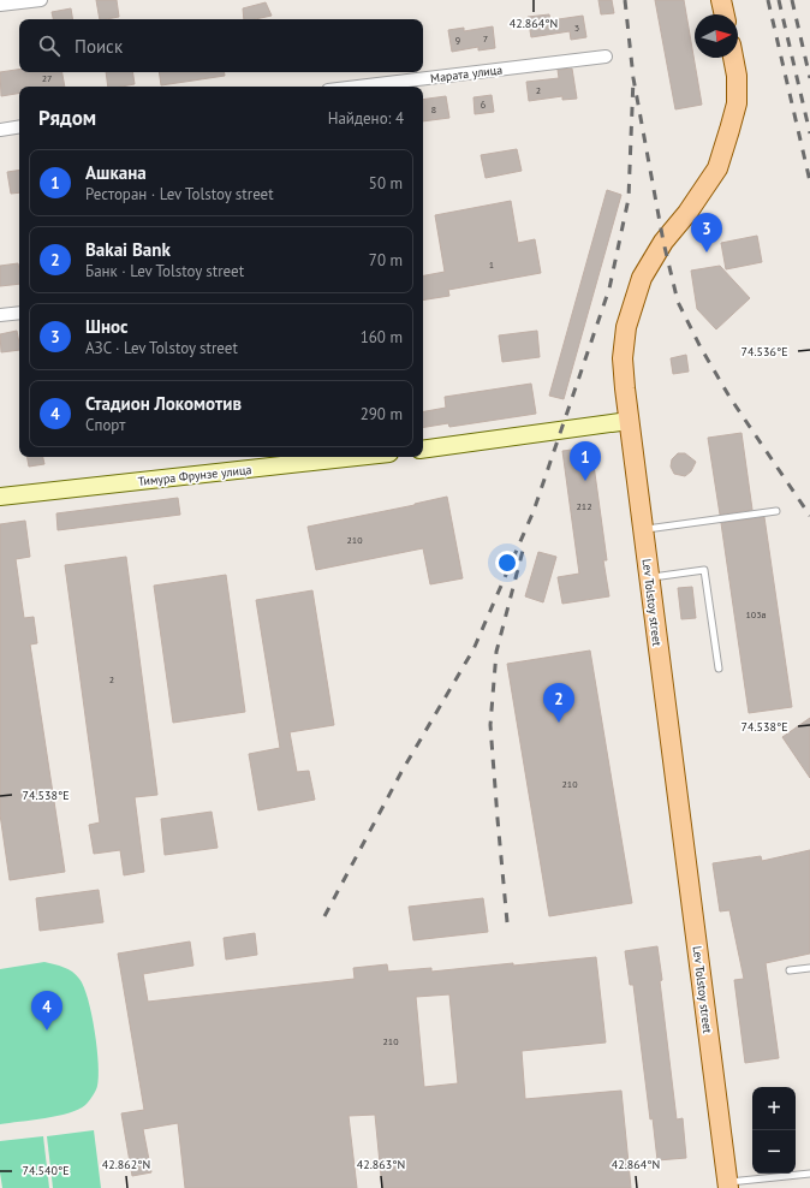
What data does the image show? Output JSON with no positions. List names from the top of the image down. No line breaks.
{"streets":{"main road":["Тимура Фрунзе улица","Lev Tolstoy street"],"street":["Марата улица"]},"house_numbers":["3","7","9","27","2","6","8","1","212","210","103а","2","210","210"],"north":"right","page":{"search":"Поиск","heading":["Рядом","Найдено: 4"],"list":[{"mark":"1","name":"Ашкана","note":"Ресторан · Lev Tolstoy street","value":"50 m"},{"mark":"2","name":"Bakai Bank","note":"Банк · Lev Tolstoy street","value":"70 m"},{"mark":"3","name":"Шнос","note":"АЗС · Lev Tolstoy street","value":"160 m"},{"mark":"4","name":"Стадион Локомотив","note":"Спорт","value":"290 m"}],"pins":["3","1","2","4"],"map_buttons":["+","−"]},"coordinates":["42.864°N","74.536°E","74.538°E","42.862°N","42.863°N","74.540°E"]}
